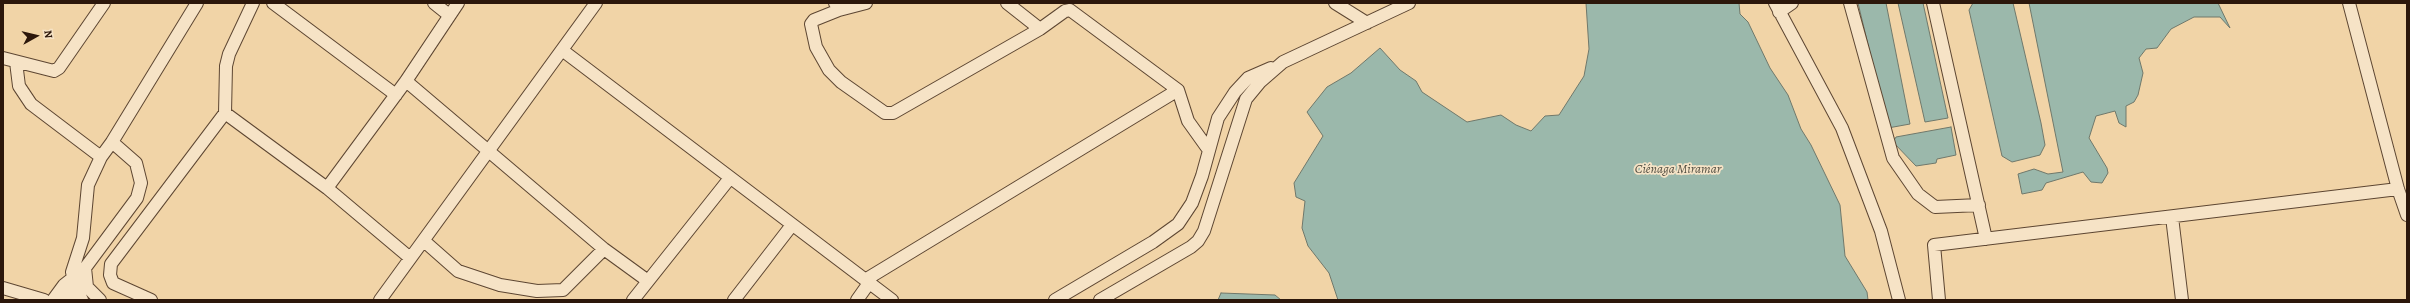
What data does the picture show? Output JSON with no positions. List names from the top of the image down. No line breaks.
{"water":["Ciénaga Miramar"],"north":"right"}
